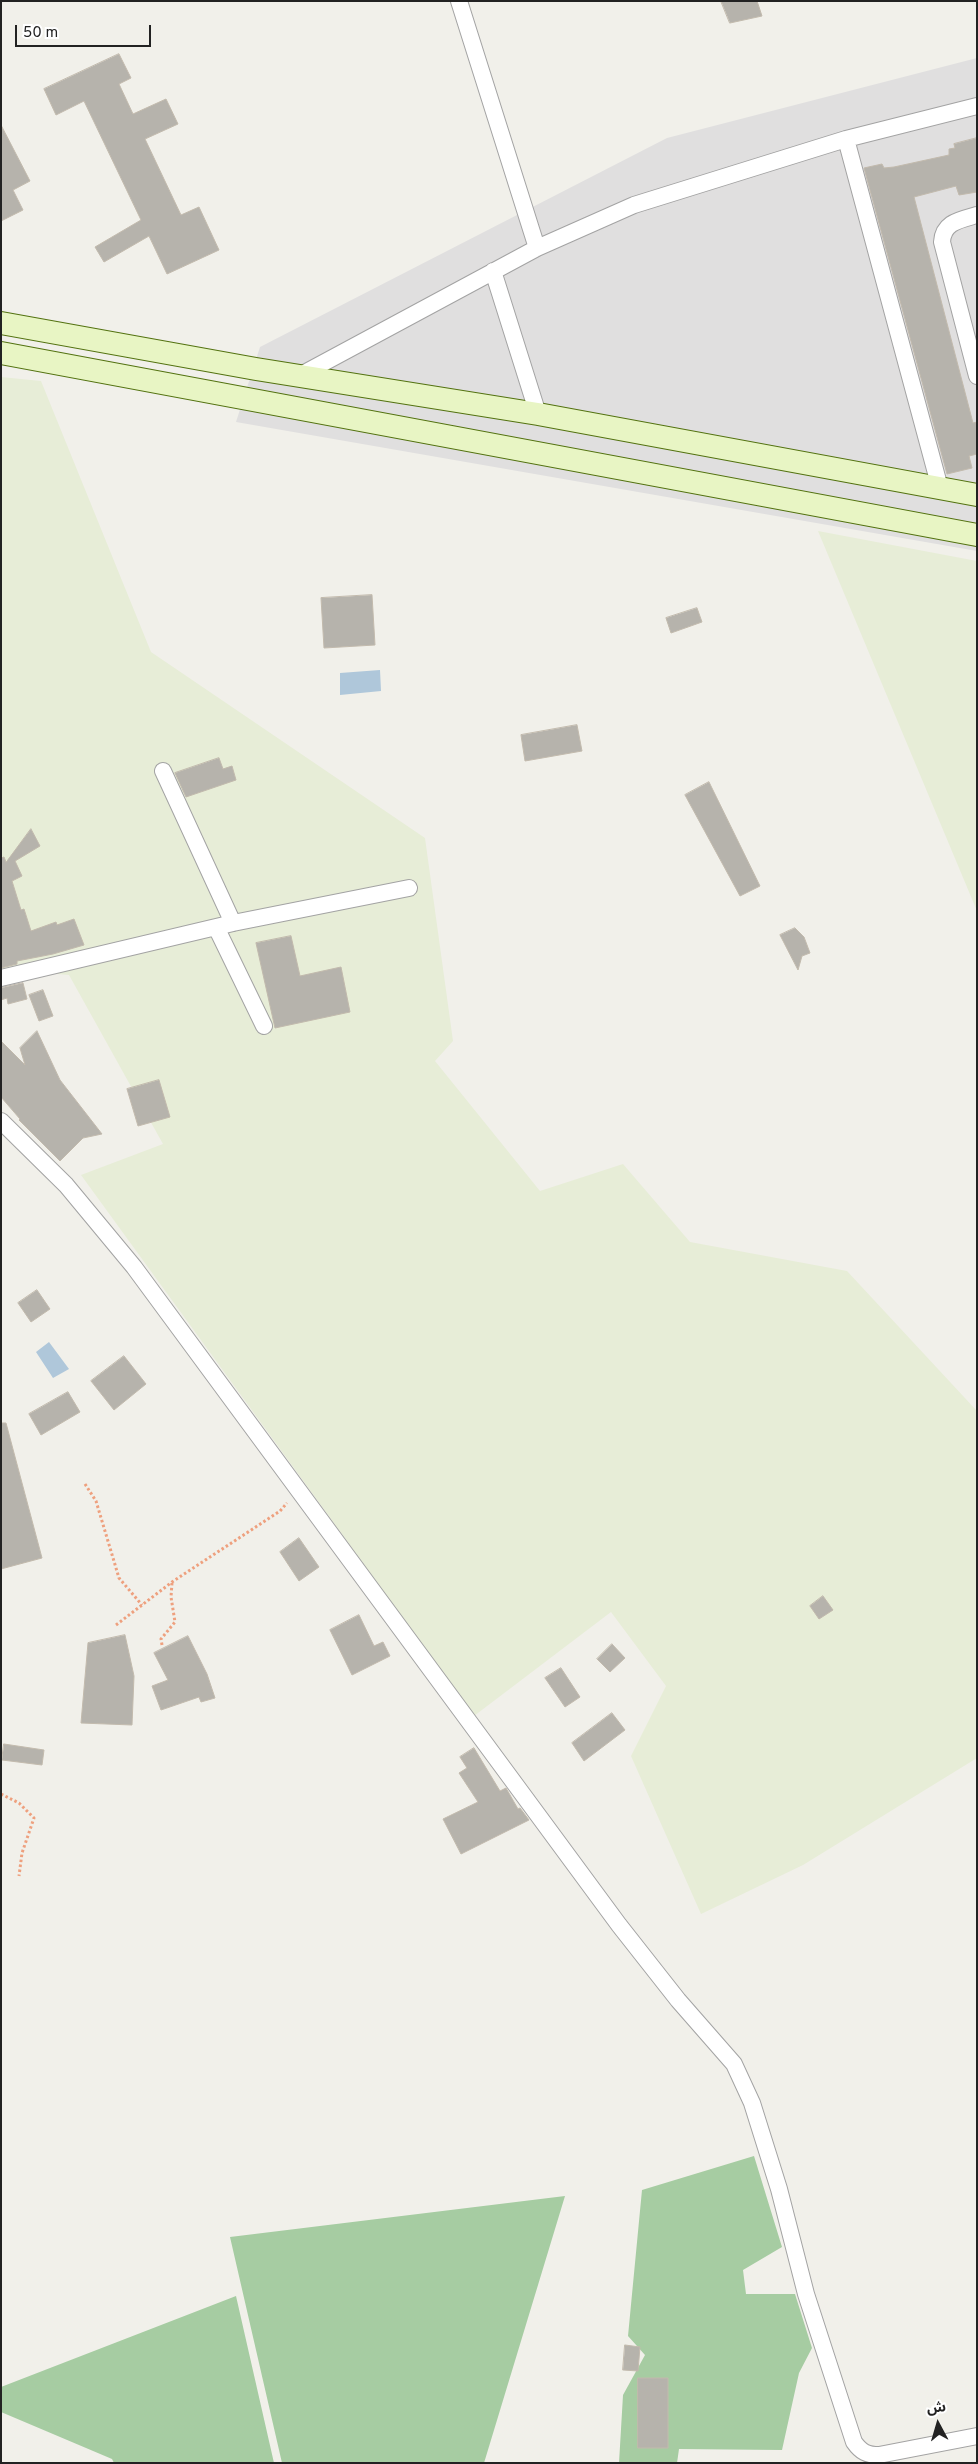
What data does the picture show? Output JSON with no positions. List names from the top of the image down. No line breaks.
{"scale_bar":"50 m","north":"top"}
